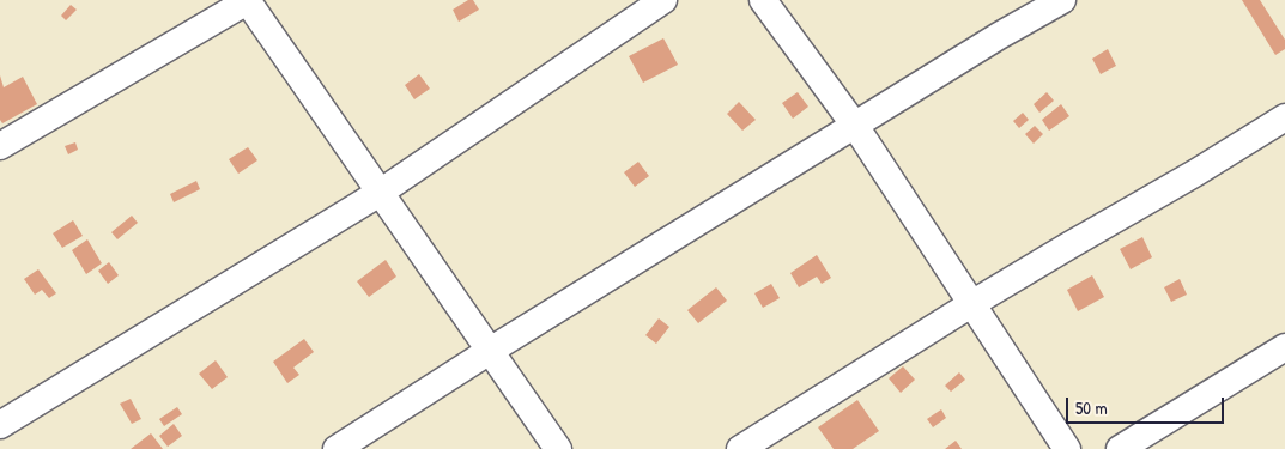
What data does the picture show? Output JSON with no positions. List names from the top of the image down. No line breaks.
{"scale_bar":"50 m"}
